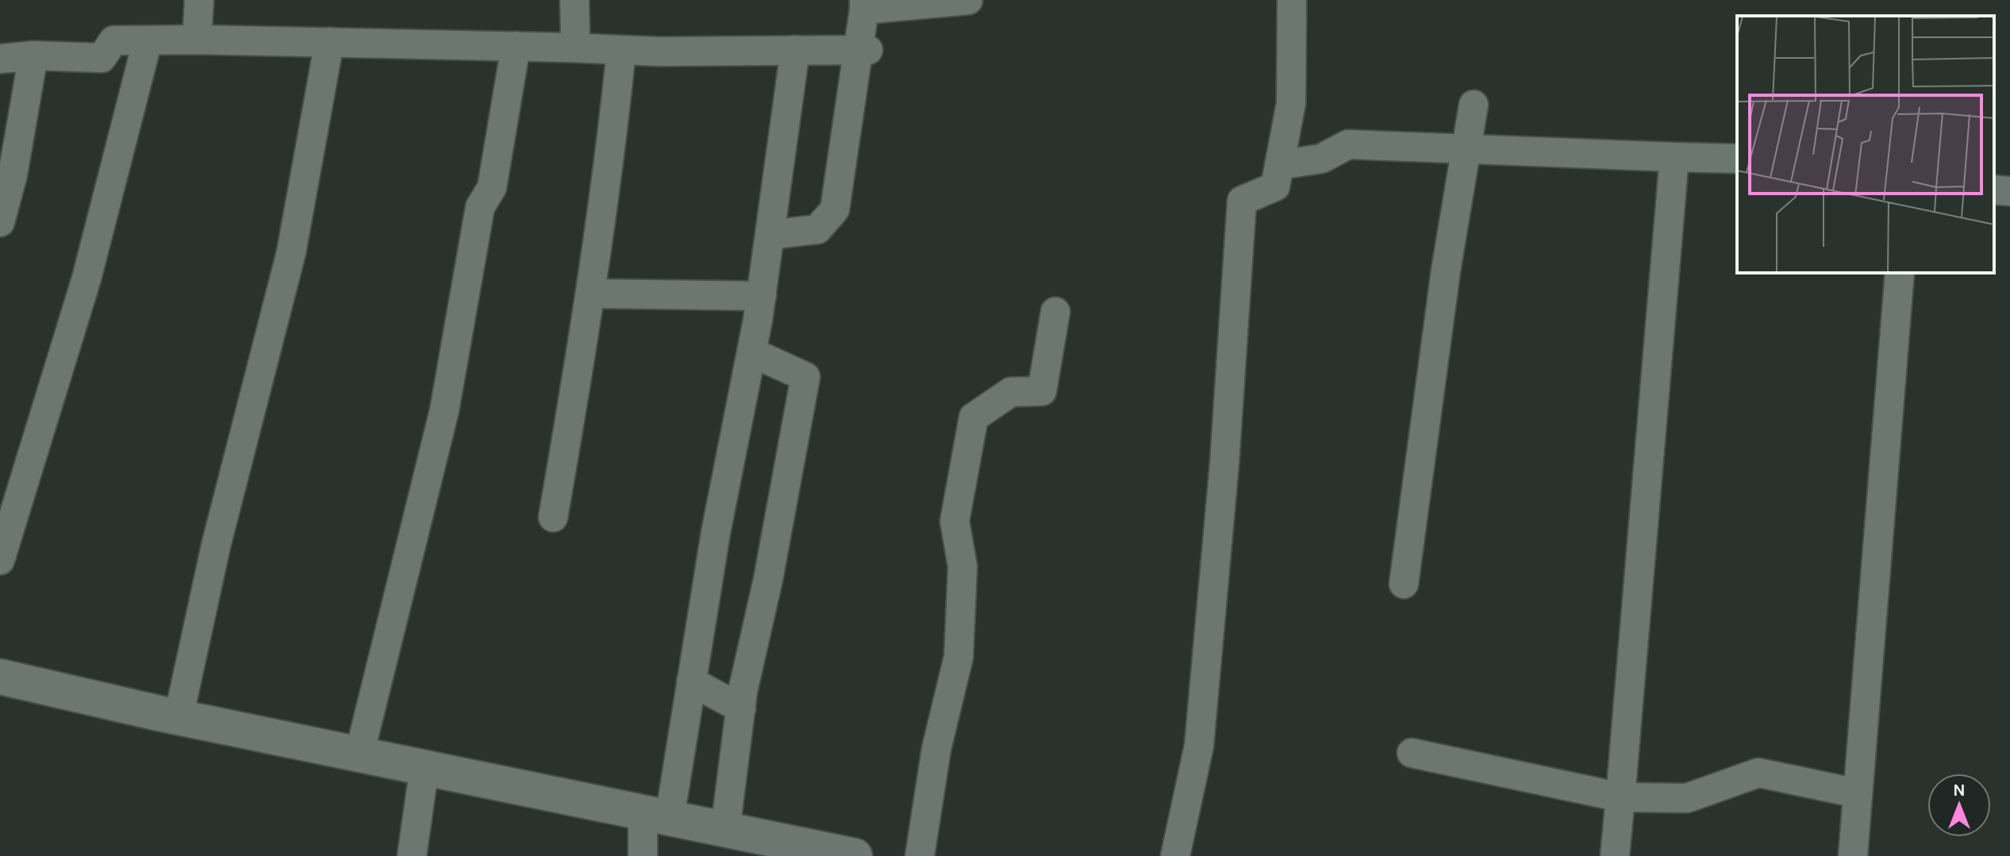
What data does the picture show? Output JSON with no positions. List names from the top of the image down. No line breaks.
{"north":"top"}
